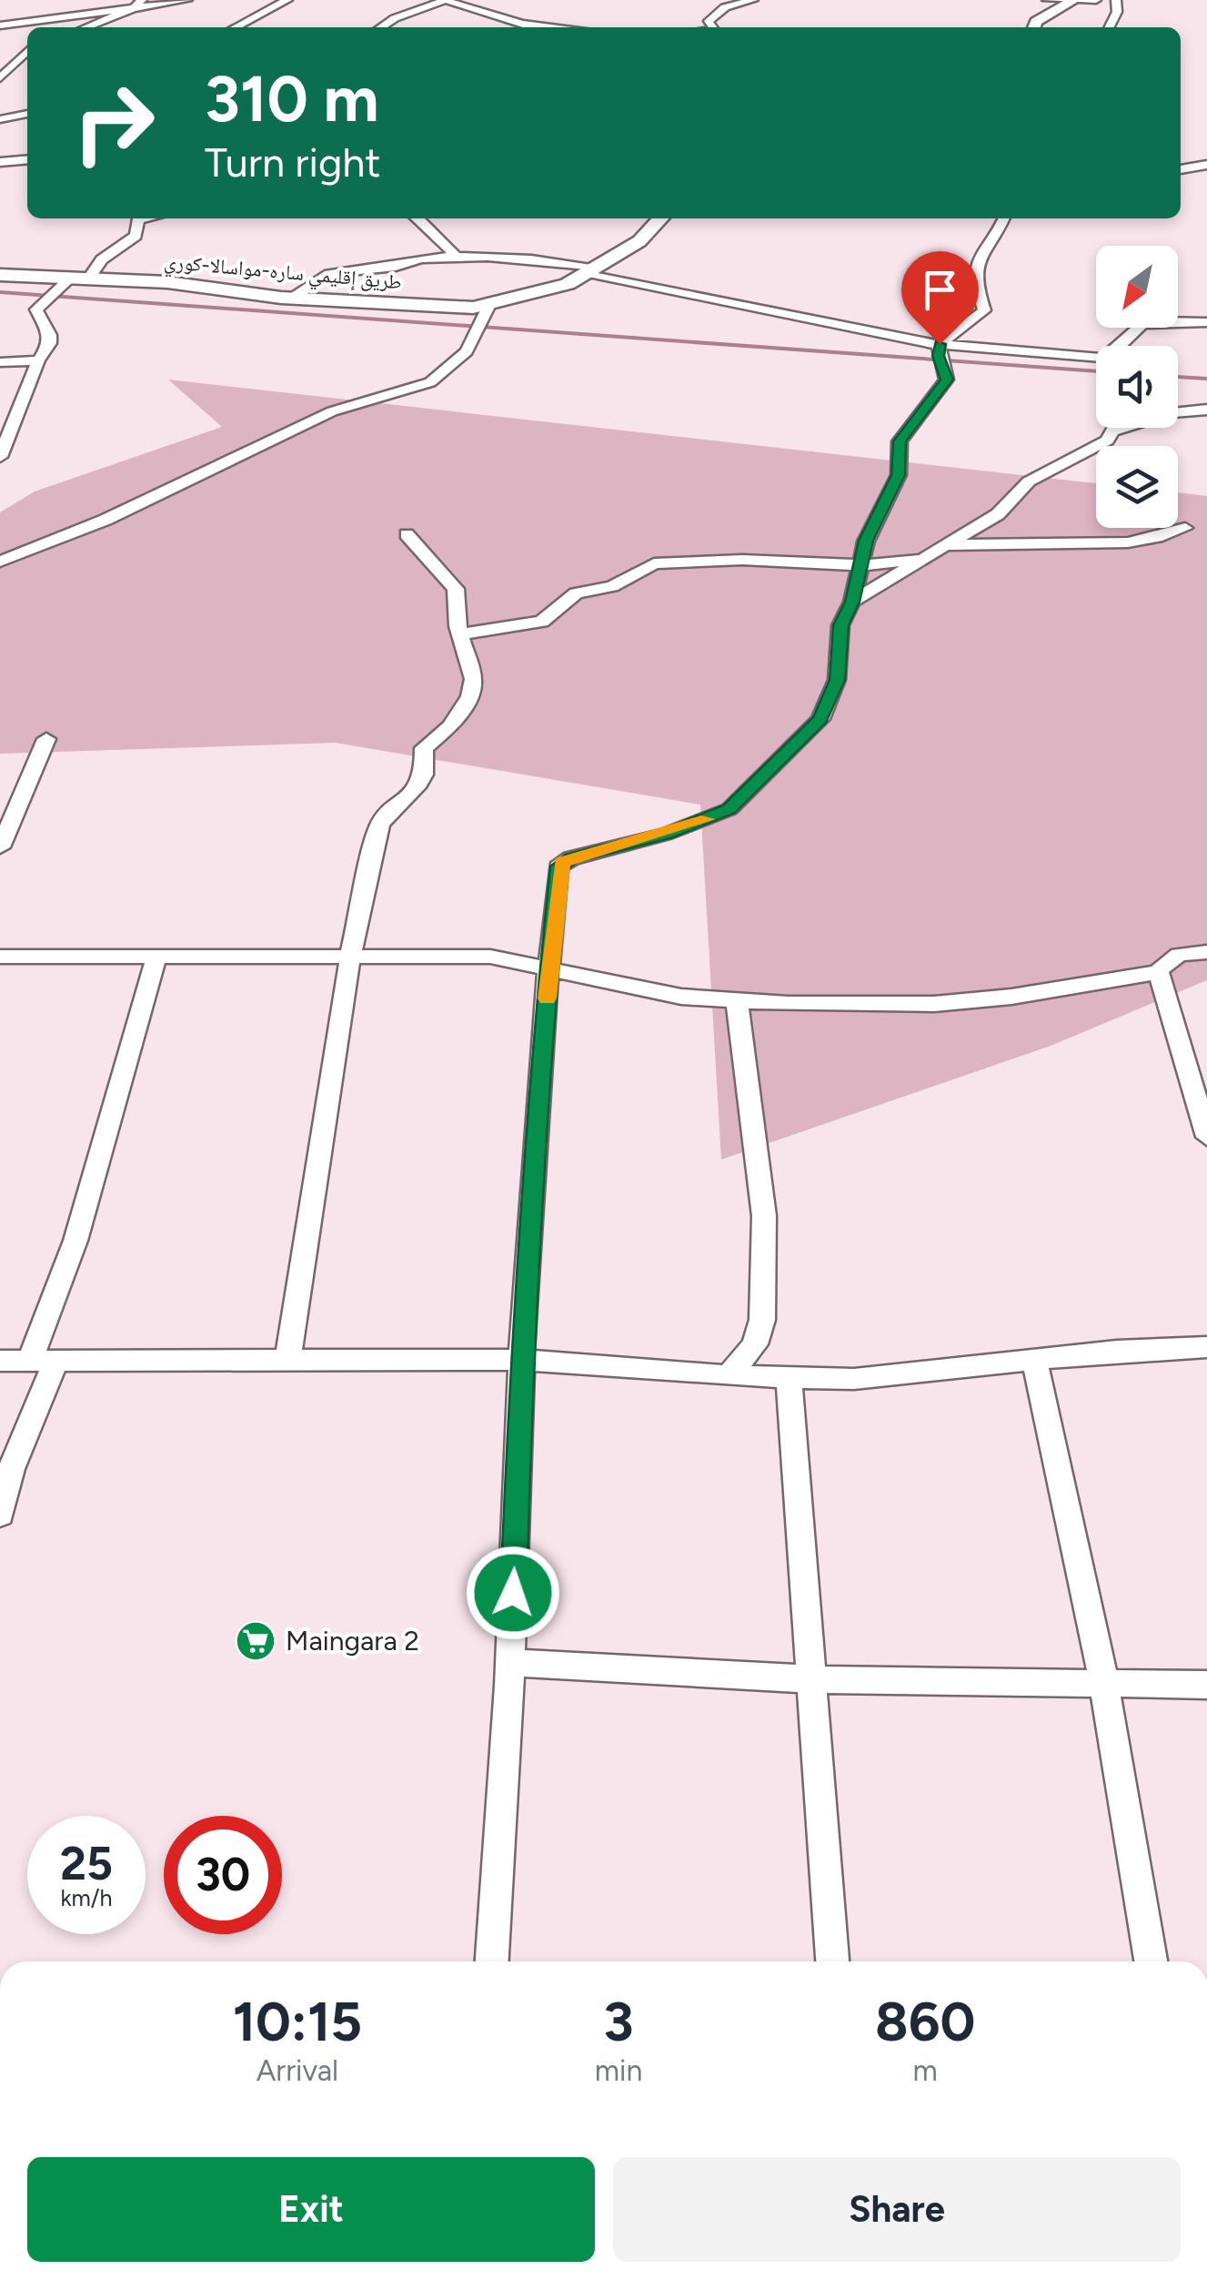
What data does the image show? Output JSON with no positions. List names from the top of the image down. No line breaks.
{"streets":{"street":["طريق إقليمي ساره-مواسالا-كوري"]},"places":{"supermarket":["Maingara 2"]},"north":"bottom left","page":{"turn":["310 m","Turn right"],"speed":"25 km/h","limit":"30","eta":["10:15","Arrival","3","min","860","m"],"buttons":["Exit","Share"]}}
